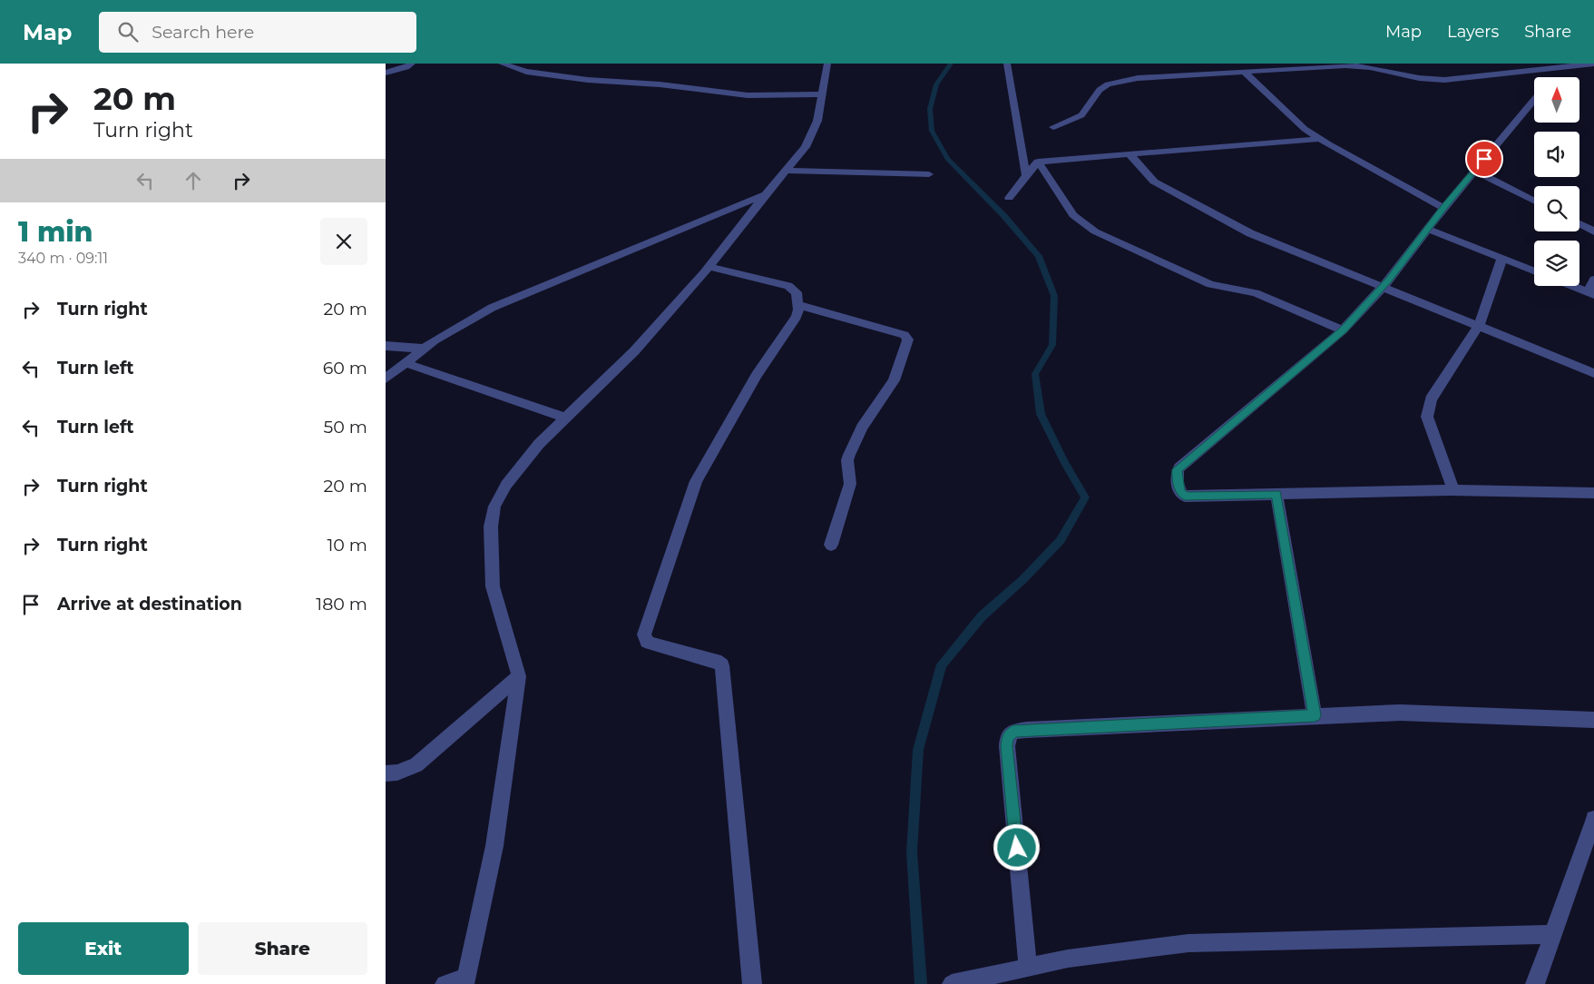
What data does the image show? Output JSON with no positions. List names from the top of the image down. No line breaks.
{"north":"top","page":{"header":"Map","search":"Search here","nav":["Map","Layers","Share"],"turn":["20 m","Turn right"],"heading":["1 min","340 m · 09:11"],"list":[{"name":"Turn right","value":"20 m"},{"name":"Turn left","value":"60 m"},{"name":"Turn left","value":"50 m"},{"name":"Turn right","value":"20 m"},{"name":"Turn right","value":"10 m"},{"name":"Arrive at destination","value":"180 m"}],"buttons":["Exit","Share"]}}
